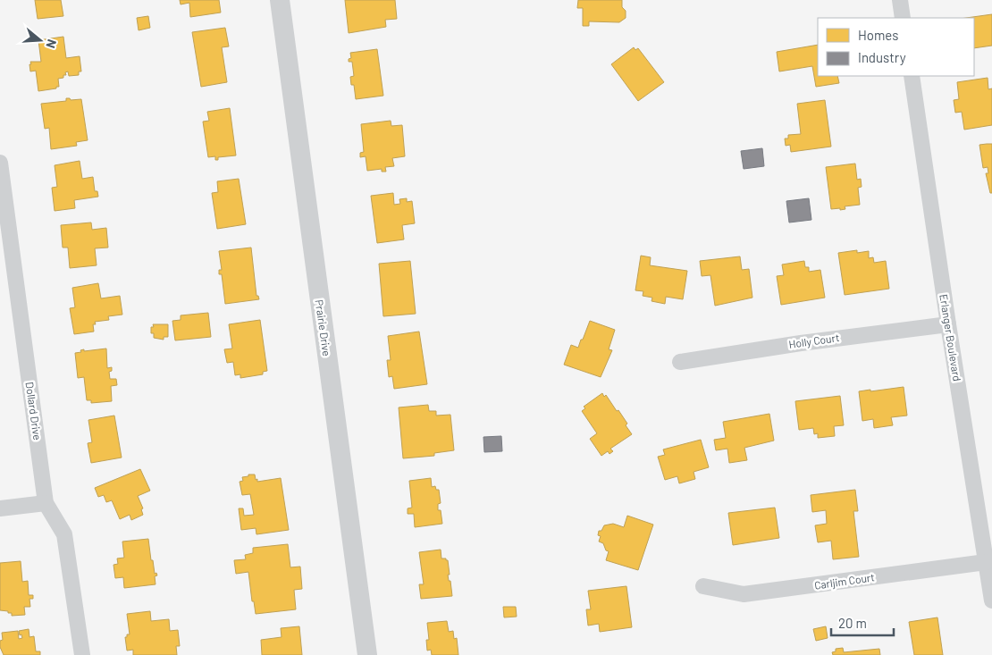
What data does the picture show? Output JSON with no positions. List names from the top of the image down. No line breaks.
{"streets":{"street":["Prairie Drive","Erlanger Boulevard","Holly Court","Dollard Drive","Carljim Court"]},"crossings":[["Erlanger Boulevard","Holly Court"],["Erlanger Boulevard","Carljim Court"]],"legend":["Homes","Industry"],"scale_bar":"20 m","north":"right"}
